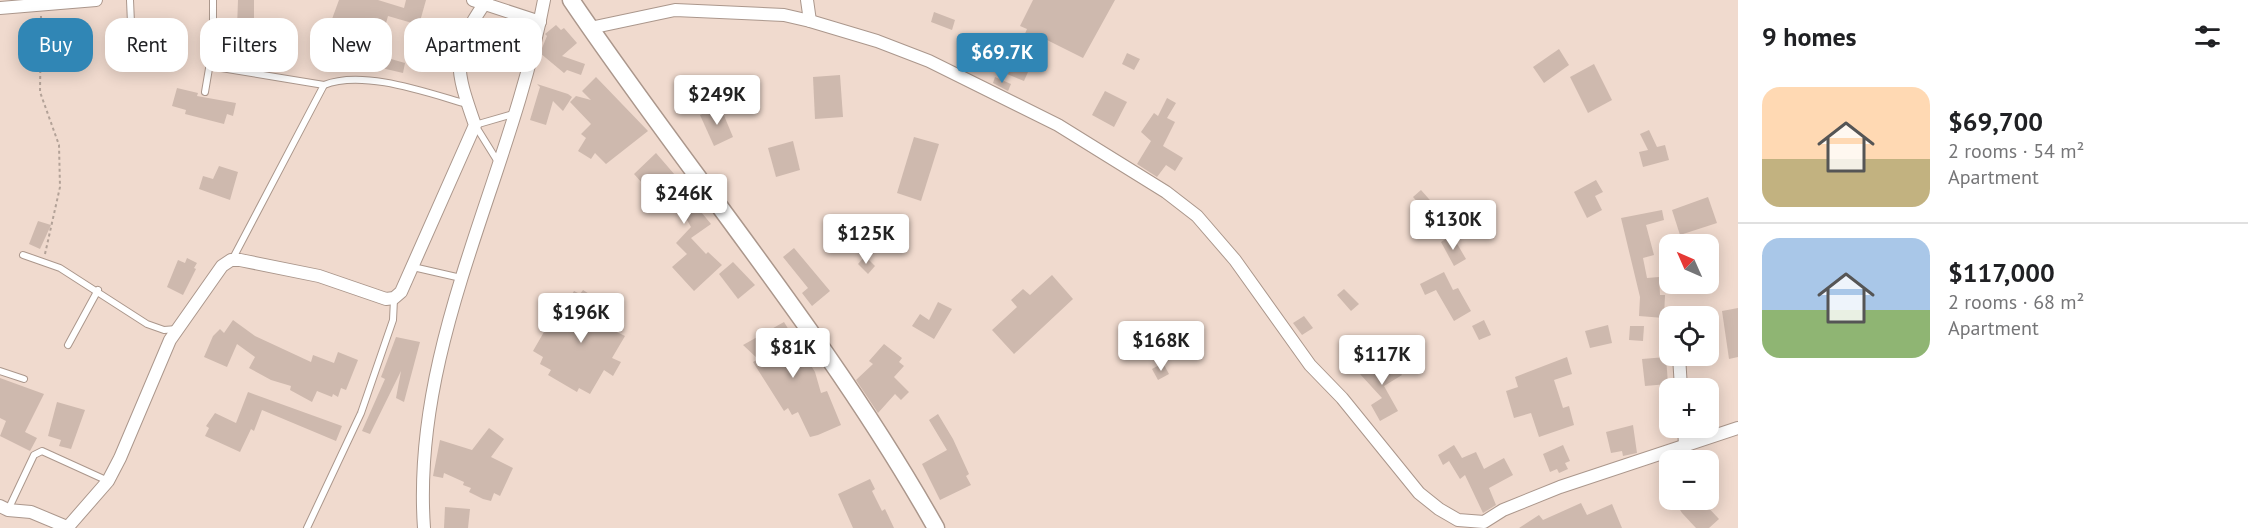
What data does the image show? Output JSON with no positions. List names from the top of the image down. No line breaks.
{"north":"top left","page":{"heading":"9 homes","chip":["Buy","Rent","Filters","New","Apartment"],"price":["$69.7K","$249K","$246K","$130K","$125K","$196K","$168K","$81K","$117K"],"list":[{"name":"$69,700","note":"2 rooms · 54 m² · Apartment"},{"name":"$117,000","note":"2 rooms · 68 m² · Apartment"}],"map_buttons":["+","−"]}}
